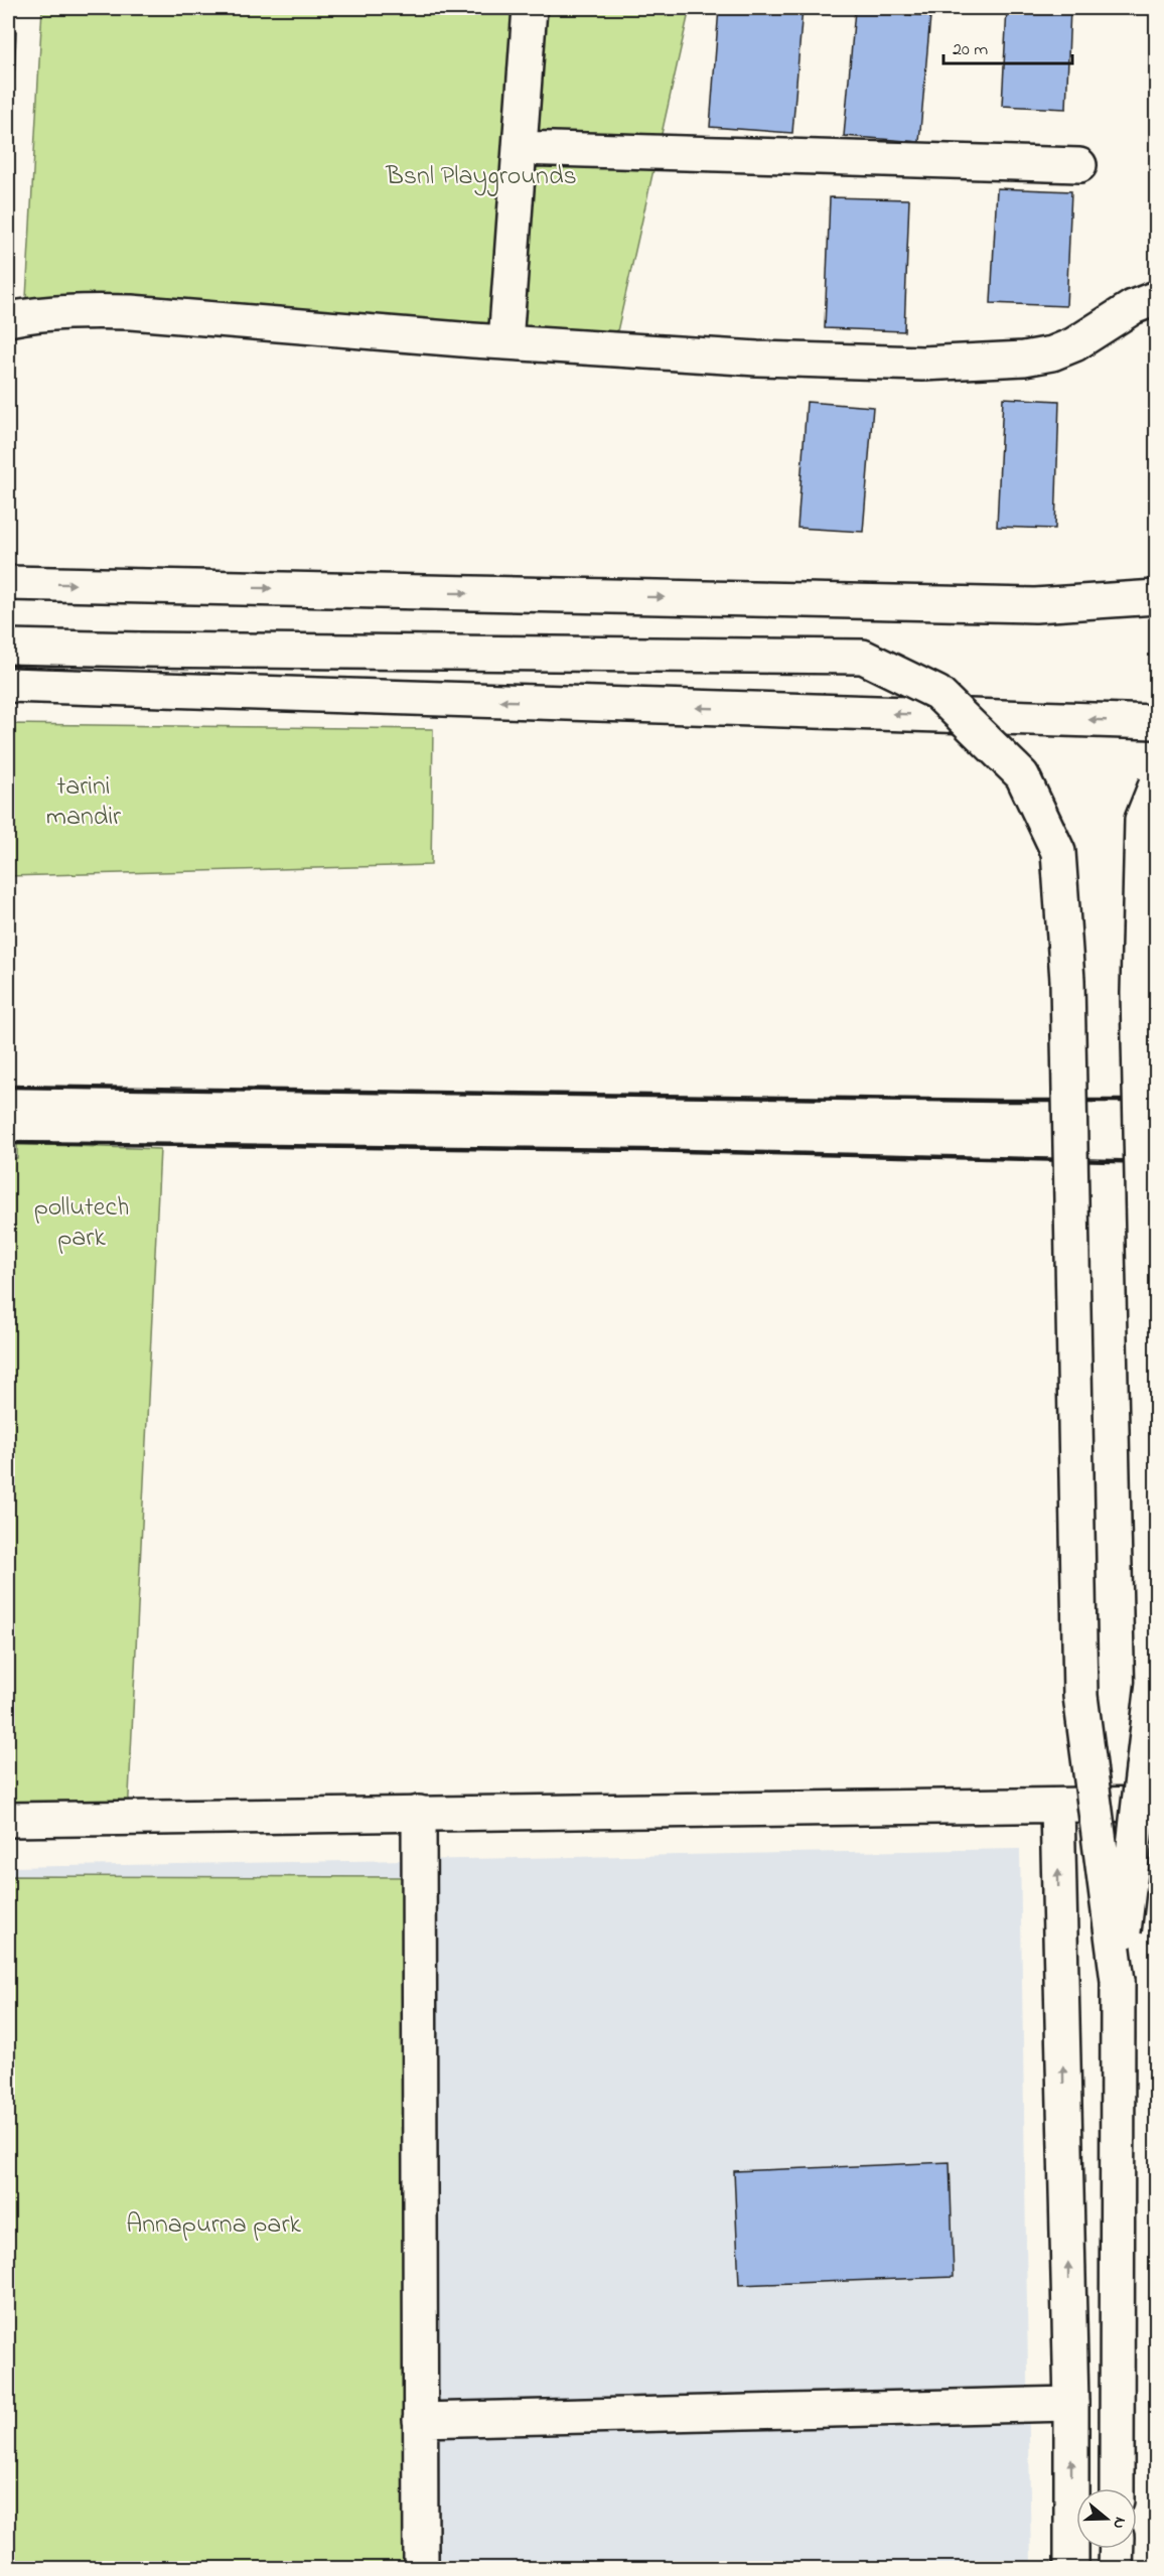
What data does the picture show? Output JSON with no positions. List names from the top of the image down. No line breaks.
{"parks":["Bsnl Playgrounds","tarini mandir","pollutech park","Annapurna park"],"scale_bar":"20 m","north":"right"}
